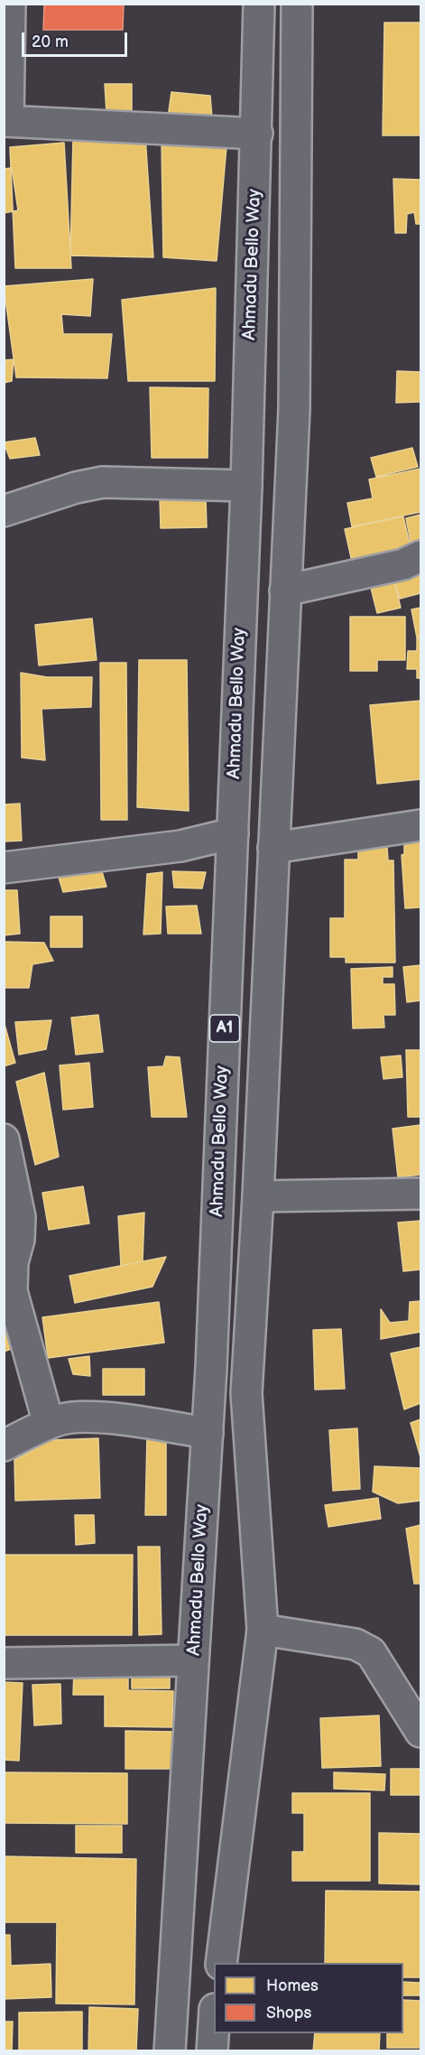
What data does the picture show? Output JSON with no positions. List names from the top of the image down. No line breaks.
{"streets":{"main road":["Ahmadu Bello Way","A1"]},"legend":["Homes","Shops"],"scale_bar":"20 m"}
